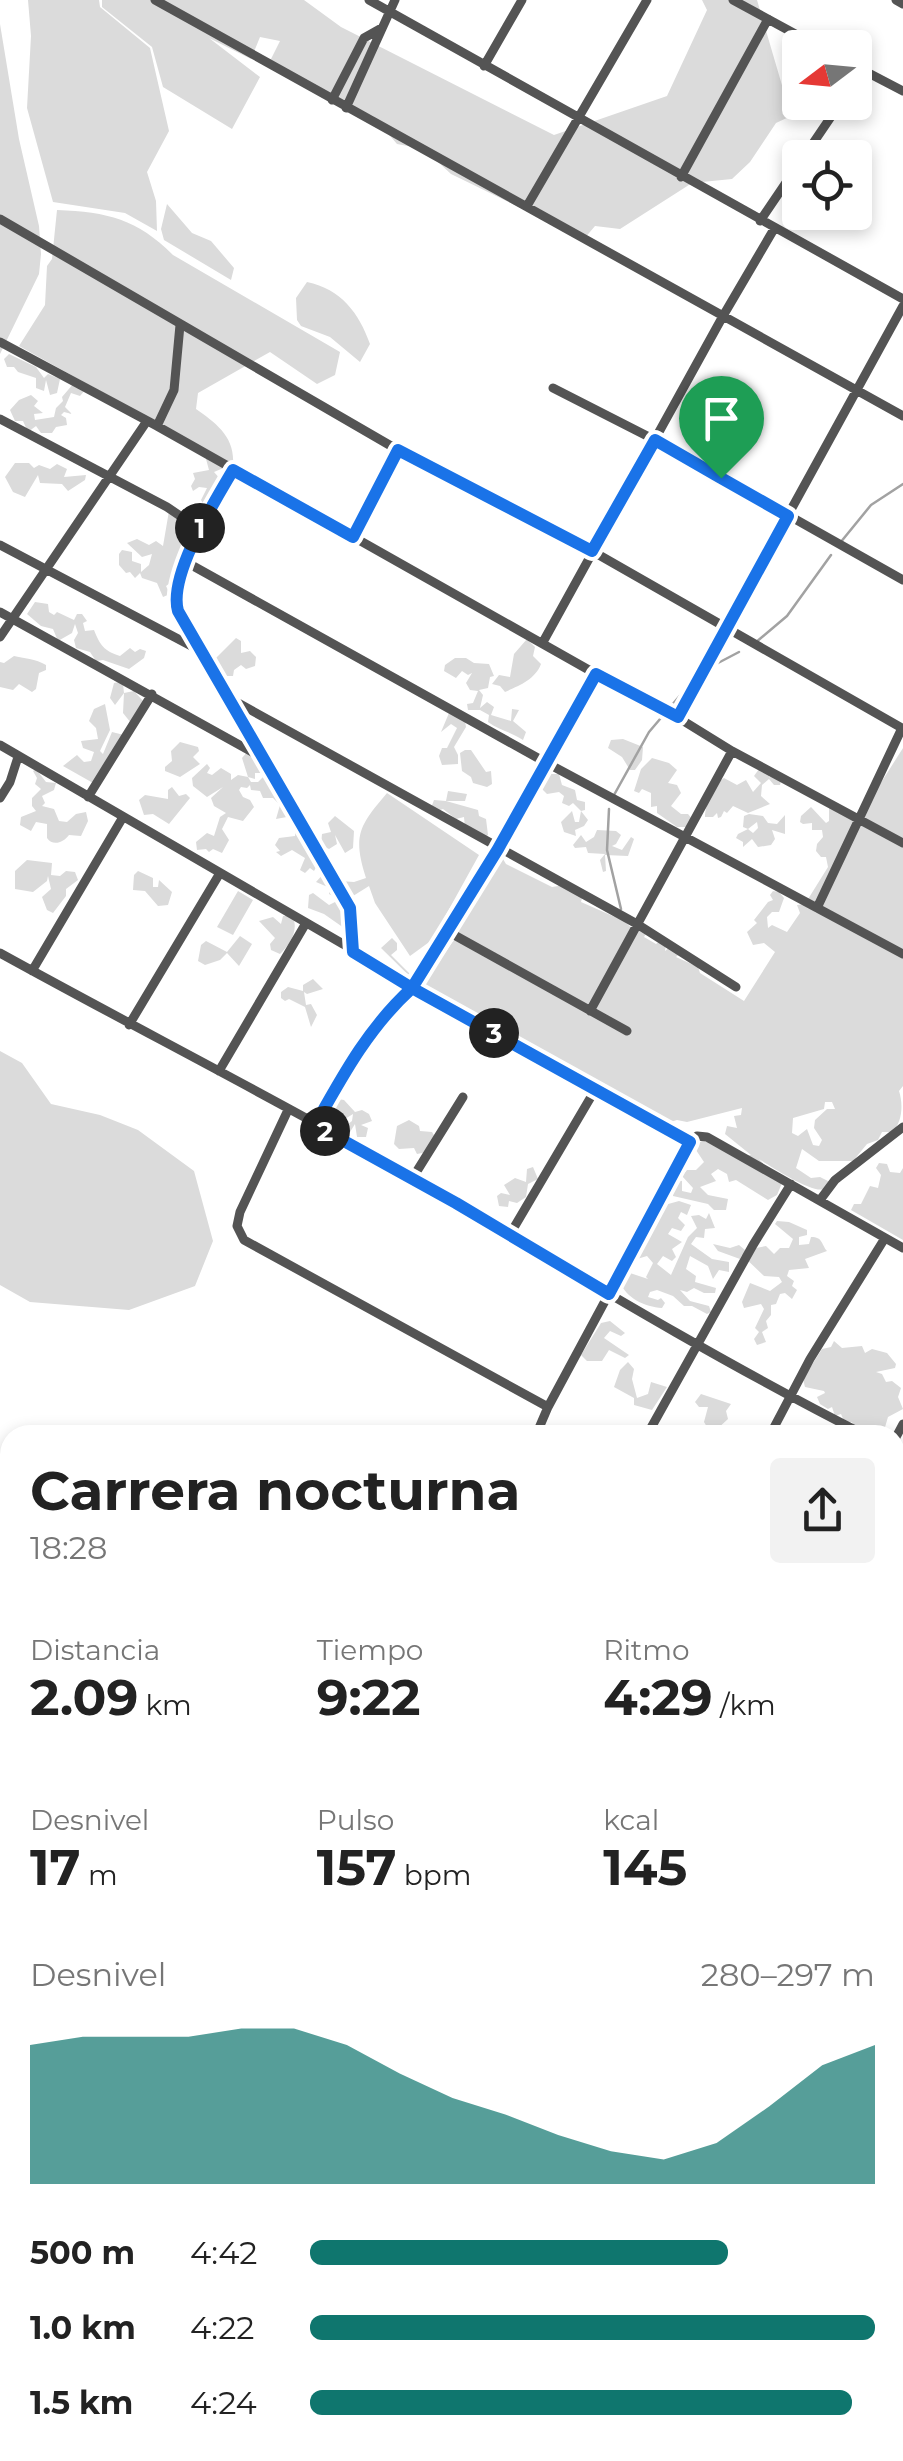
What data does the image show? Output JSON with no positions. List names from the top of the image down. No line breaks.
{"north":"left","page":{"pins":["1","3","2"],"heading":["Carrera nocturna","18:28"],"stats":[["Distancia","2.09 km"],["Tiempo","9:22"],["Ritmo","4:29 /km"],["Desnivel","17 m"],["Pulso","157 bpm"],["kcal","145"]],"chart":["Desnivel","280–297 m"],"list":[{"name":"500 m","note":"4:42"},{"name":"1.0 km","note":"4:22"},{"name":"1.5 km","note":"4:24"}]}}
